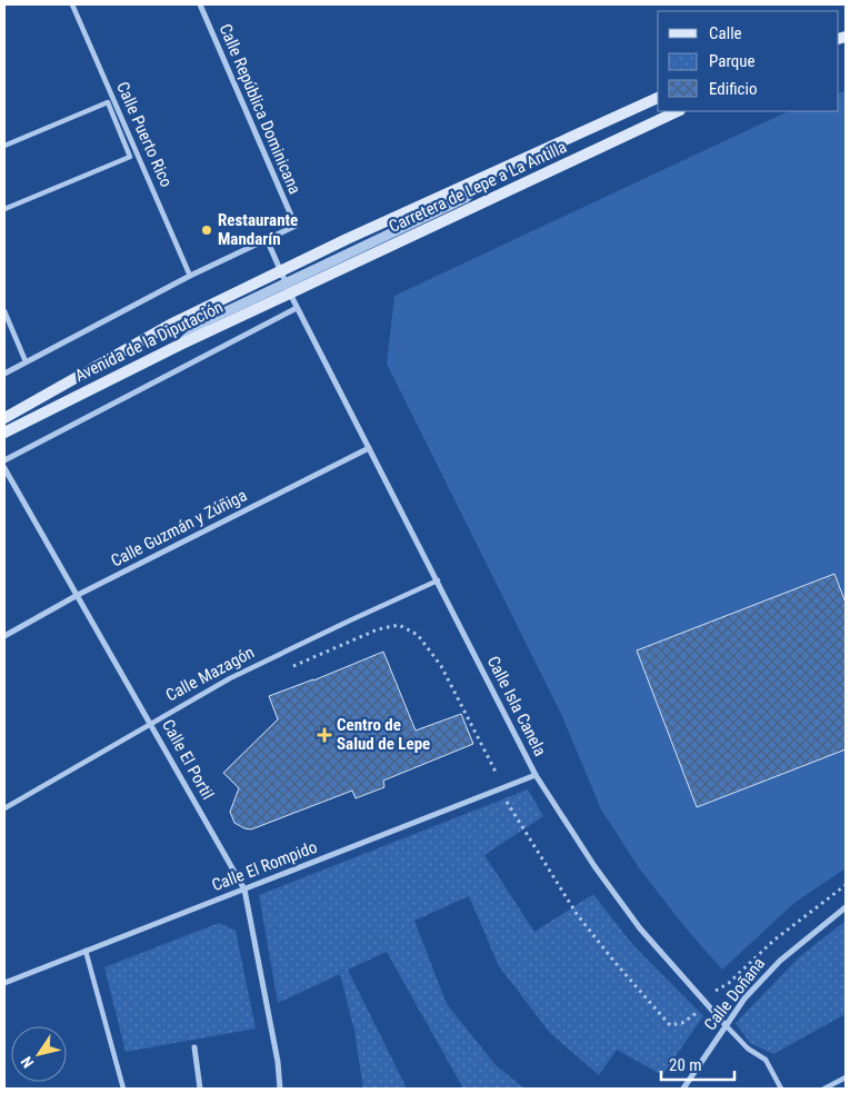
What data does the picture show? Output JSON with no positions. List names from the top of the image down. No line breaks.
{"streets":{"main road":["Carretera de Lepe a La Antilla","Avenida de la Diputación"],"street":["Calle República Dominicana","Calle Puerto Rico","Calle Guzmán y Zúñiga","Calle Mazagón","Calle Isla Canela","Calle El Portil","Calle El Rompido","Calle Doñana"]},"crossings":[["Carretera de Lepe a La Antilla","Avenida de la Diputación"],["Carretera de Lepe a La Antilla","Calle Isla Canela"],["Avenida de la Diputación","Calle Isla Canela"],["Calle Guzmán y Zúñiga","Calle Isla Canela"],["Calle Guzmán y Zúñiga","Calle El Portil"],["Calle Mazagón","Calle Isla Canela"],["Calle Mazagón","Calle El Portil"],["Calle Isla Canela","Calle El Rompido"],["Calle Isla Canela","Calle Doñana"],["Calle El Portil","Calle El Rompido"]],"places":{"other":["Restaurante Mandarín"],"health":["Centro de Salud de Lepe"]},"legend":["Calle","Parque","Edificio"],"scale_bar":"20 m","north":"bottom left"}
